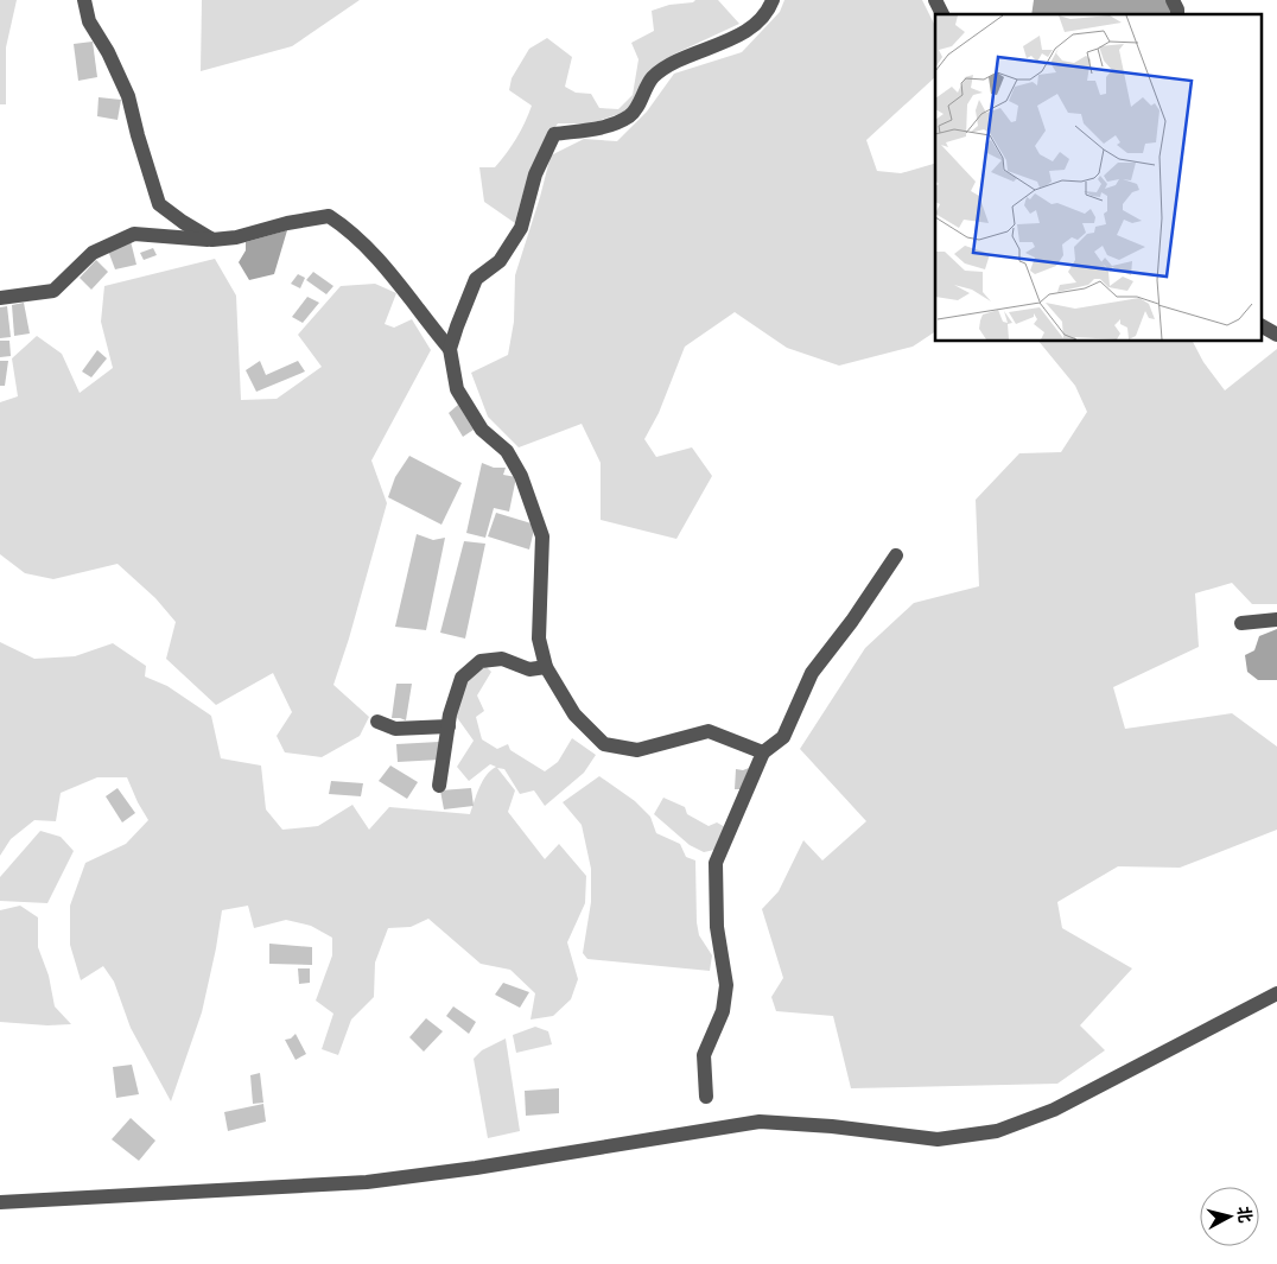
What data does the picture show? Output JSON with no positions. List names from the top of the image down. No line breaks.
{"north":"right"}
